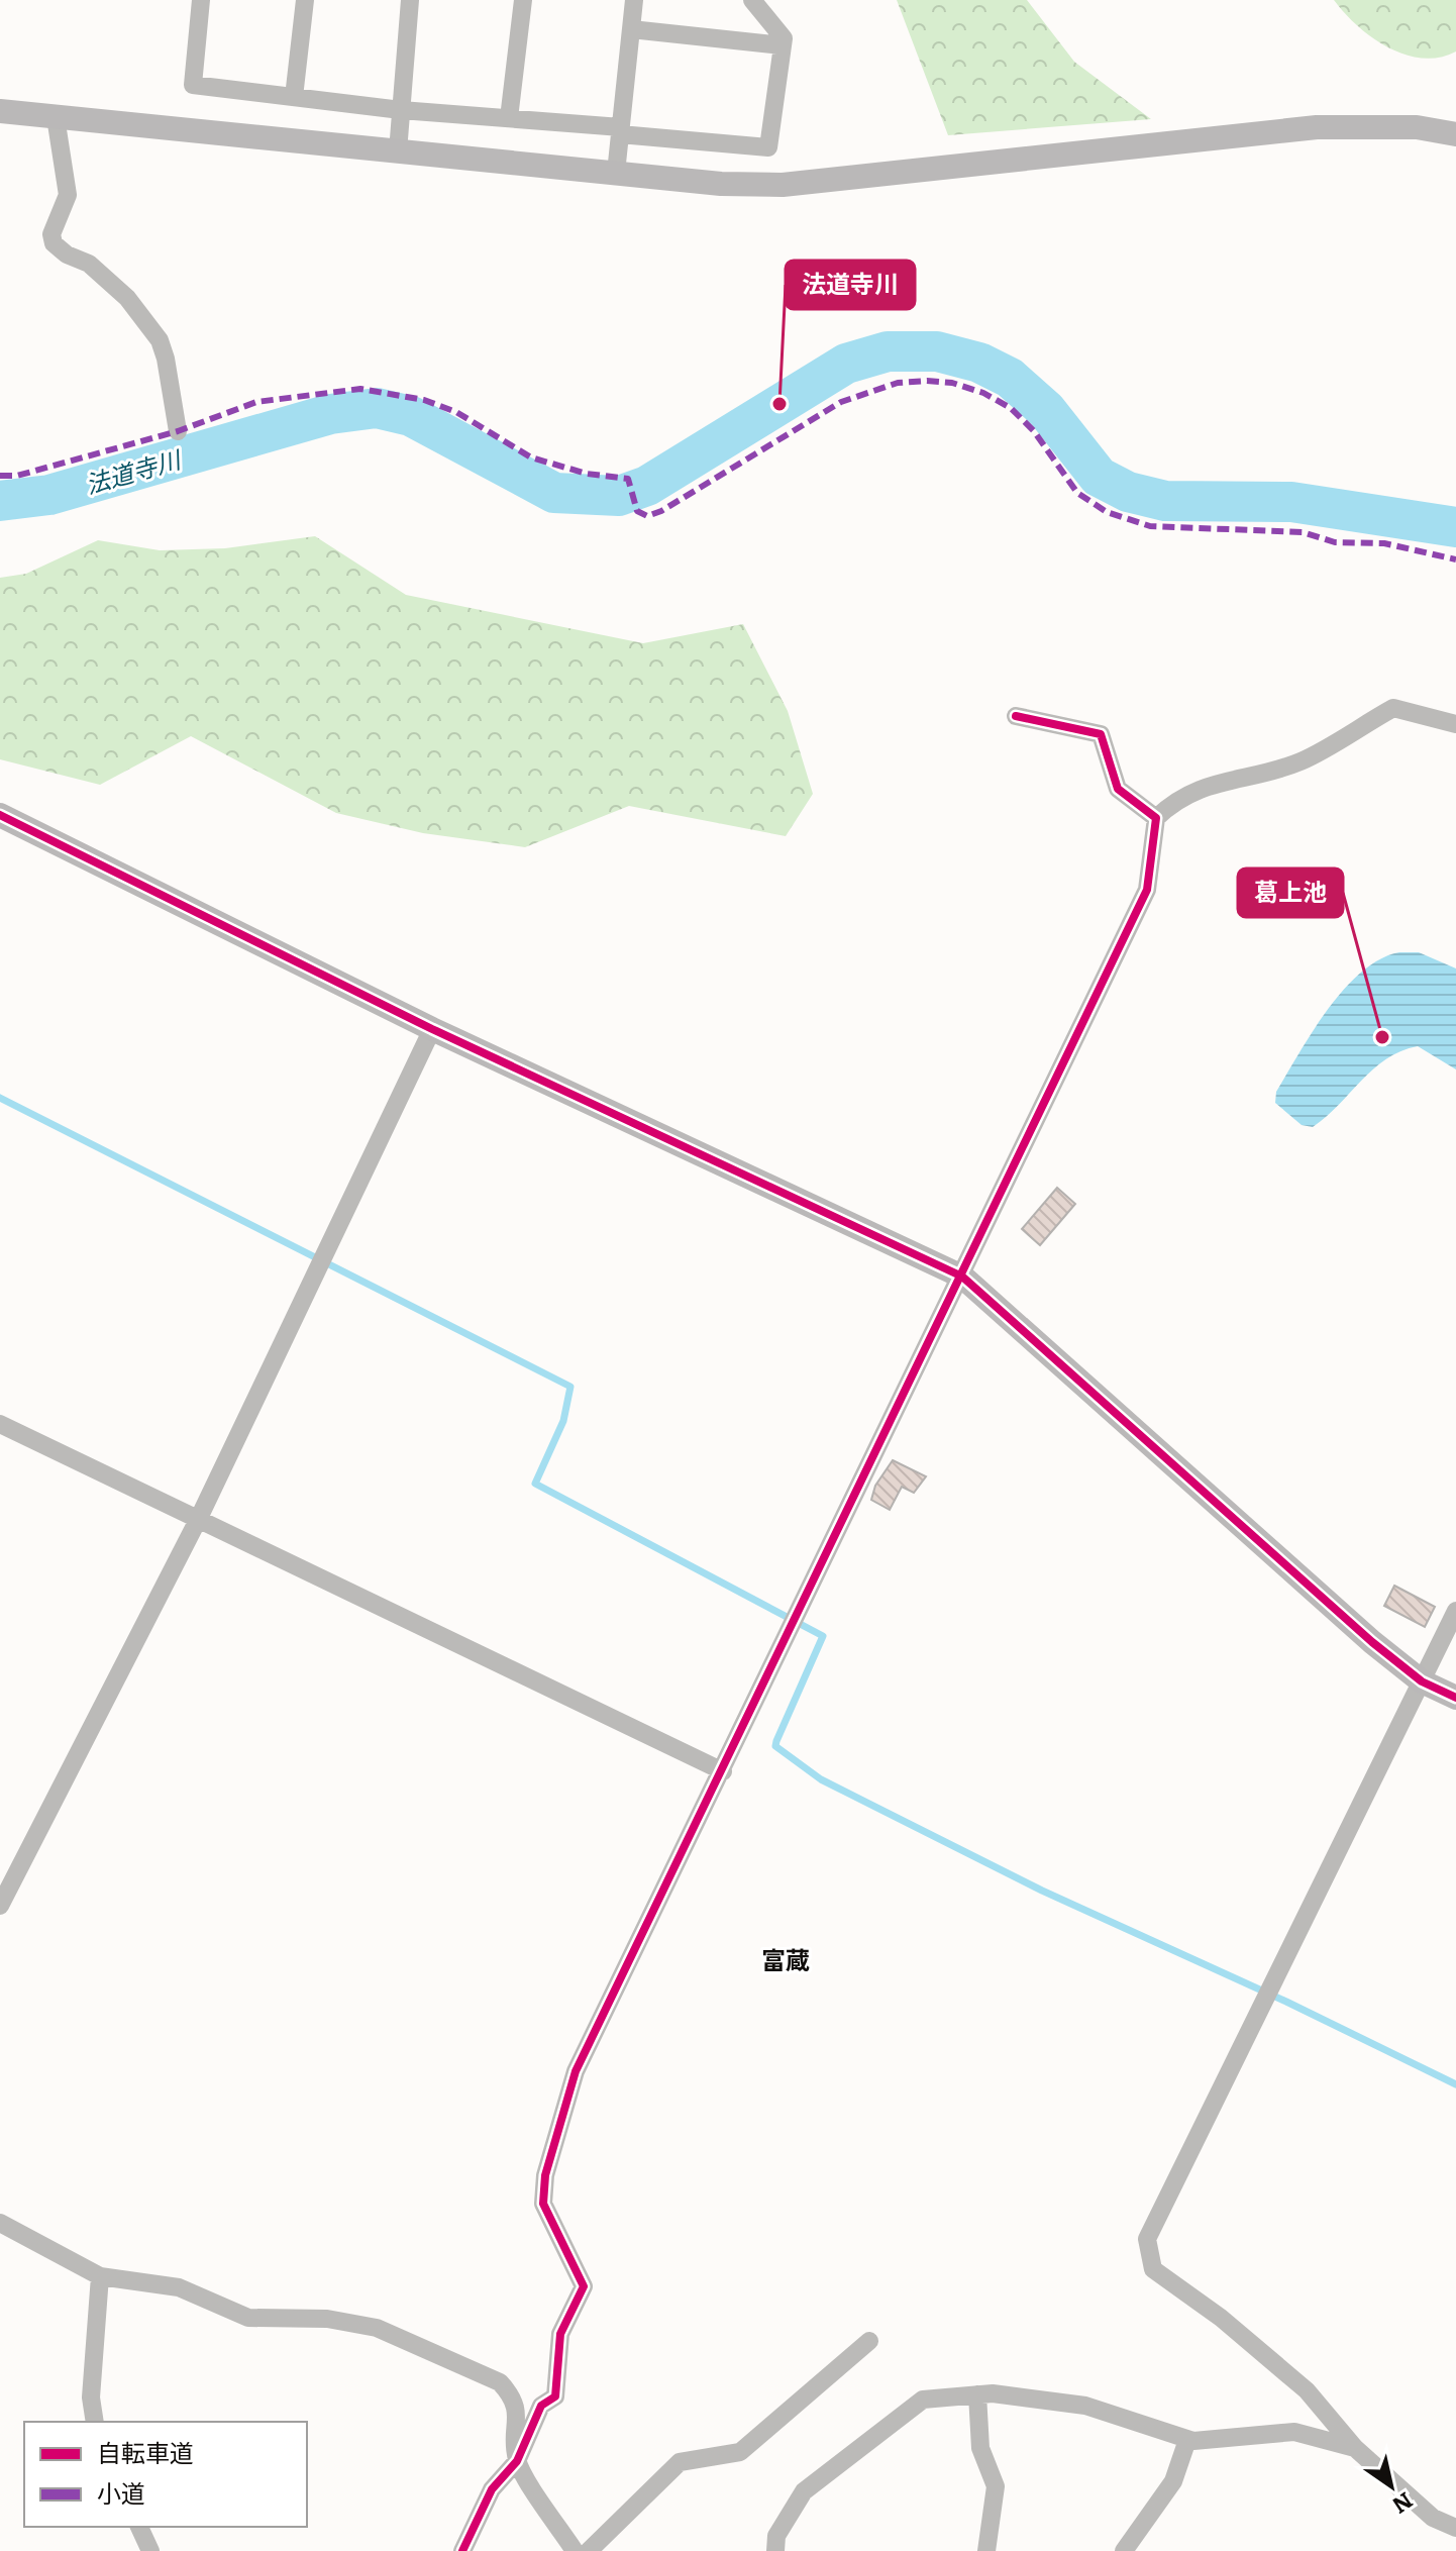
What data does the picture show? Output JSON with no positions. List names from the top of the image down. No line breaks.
{"districts":["富蔵"],"water":["法道寺川"],"places":["法道寺川","葛上池"],"legend":["自転車道","小道"],"north":"bottom right"}
